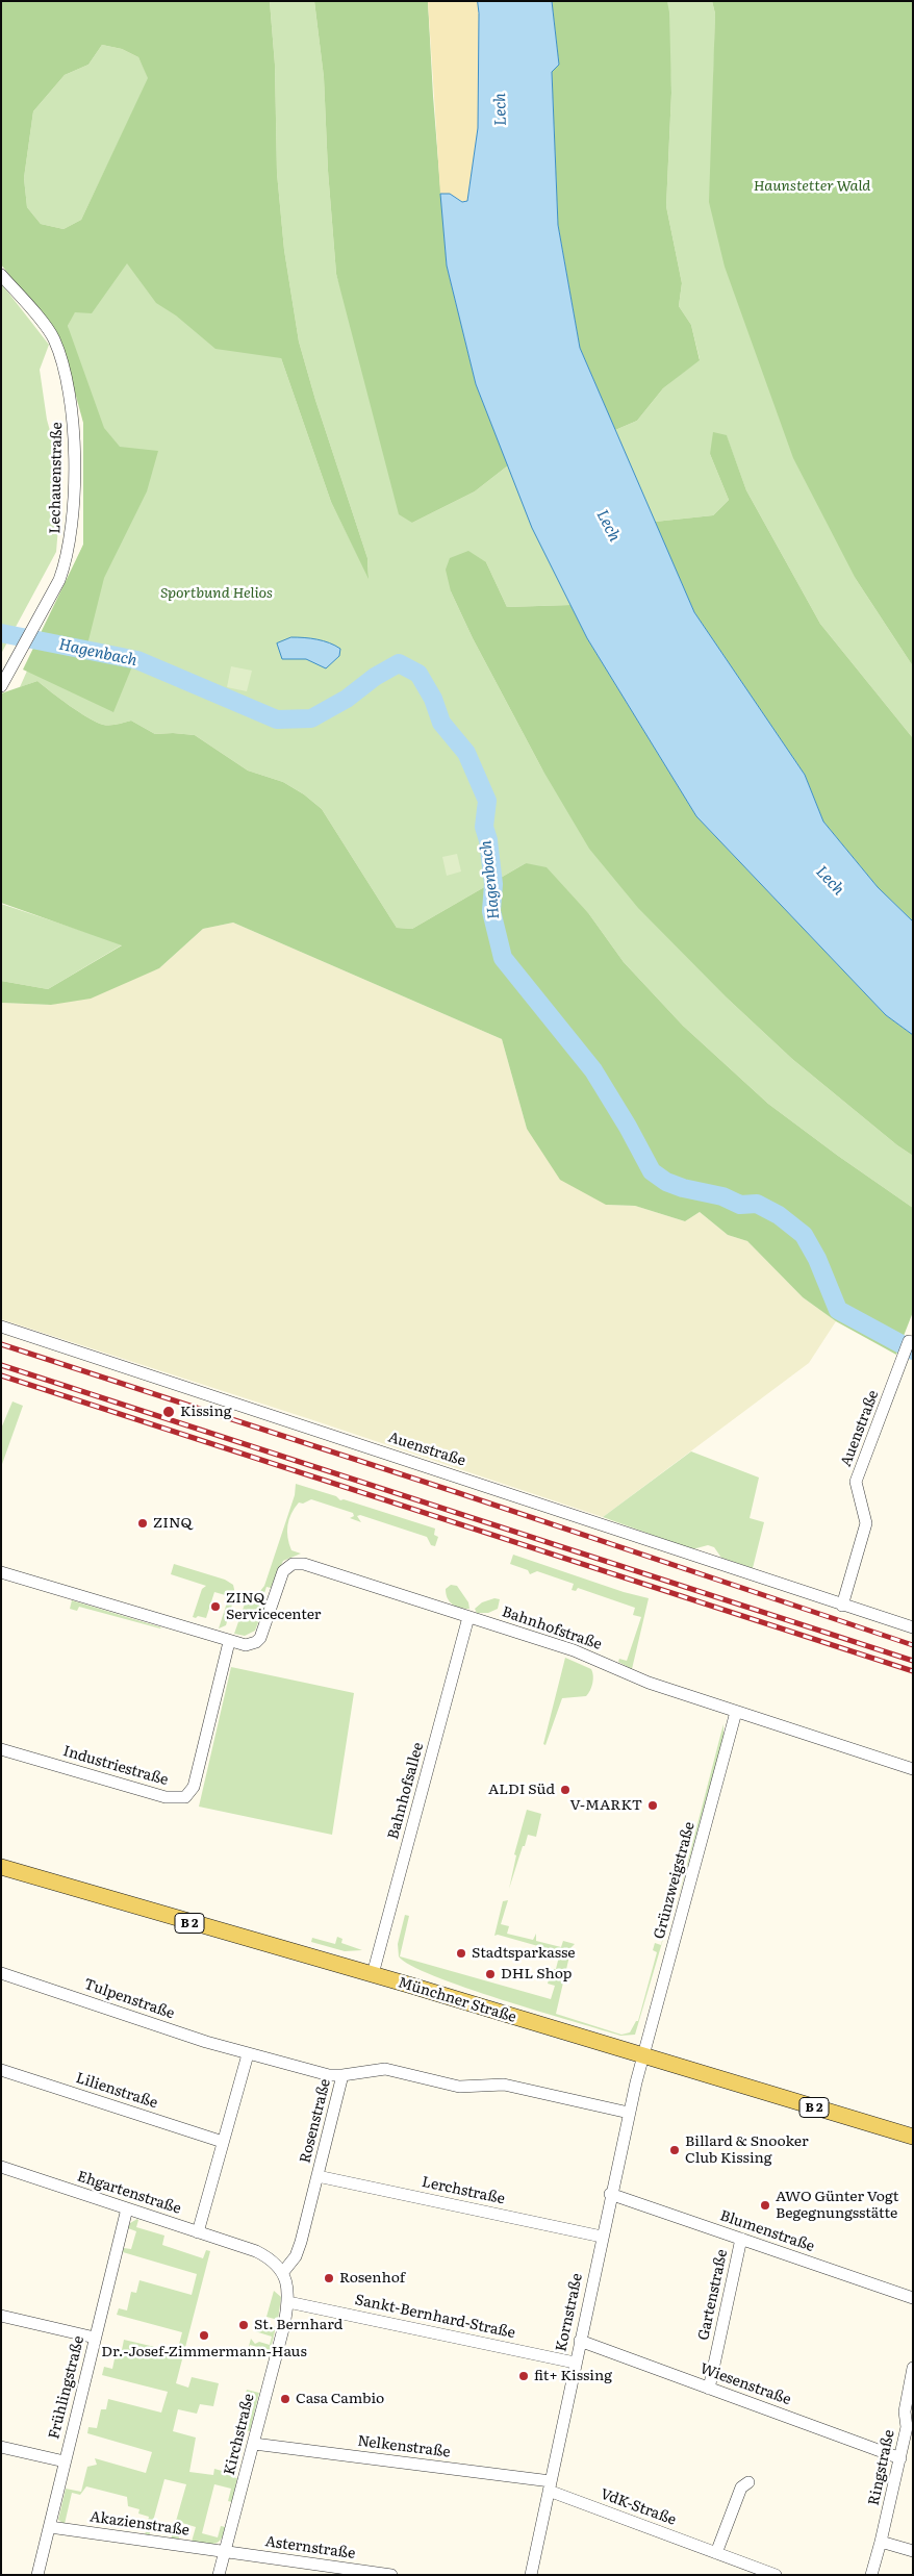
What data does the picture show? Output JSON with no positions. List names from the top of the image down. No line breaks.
{"streets":{"main road":["B 2","Münchner Straße"],"street":["Lechauenstraße","Auenstraße","Bahnhofstraße","Industriestraße","Bahnhofsallee","Grünzweigstraße","Tulpenstraße","Lilienstraße","Rosenstraße","Lerchstraße","Ehgartenstraße","Blumenstraße","Gartenstraße","Kornstraße","Sankt-Bernhard-Straße","Wiesenstraße","Frühlingstraße","Kirchstraße","Nelkenstraße","Ringstraße","VdK-Straße","Akazienstraße","Asternstraße"]},"crossings":[["Bahnhofstraße","Industriestraße"],["Bahnhofstraße","Bahnhofsallee"],["Bahnhofstraße","Grünzweigstraße"],["Bahnhofsallee","Münchner Straße"],["Grünzweigstraße","Münchner Straße"],["Grünzweigstraße","Kornstraße"],["Tulpenstraße","Rosenstraße"],["Münchner Straße","Kornstraße"],["Rosenstraße","Lerchstraße"],["Rosenstraße","Ehgartenstraße"],["Rosenstraße","Kornstraße"],["Lerchstraße","Kornstraße"],["Ehgartenstraße","Frühlingstraße"],["Blumenstraße","Gartenstraße"],["Blumenstraße","Kornstraße"],["Gartenstraße","Wiesenstraße"],["Kornstraße","Sankt-Bernhard-Straße"],["Kornstraße","Wiesenstraße"],["Kornstraße","Nelkenstraße"],["Kornstraße","VdK-Straße"],["Sankt-Bernhard-Straße","Kirchstraße"],["Wiesenstraße","Ringstraße"],["Frühlingstraße","Akazienstraße"],["Kirchstraße","Nelkenstraße"],["Kirchstraße","Akazienstraße"],["Kirchstraße","Asternstraße"],["Nelkenstraße","VdK-Straße"],["Akazienstraße","Asternstraße"]],"water":["Lech","Hagenbach"],"parks":["Haunstetter Wald","Sportbund Helios"],"places":["Kissing","ZINQ","ZINQ Servicecenter","ALDI Süd","V-MARKT","Stadtsparkasse","DHL Shop","Billard & Snooker Club Kissing","AWO Günter Vogt Begegnungsstätte","Rosenhof","St. Bernhard","Dr.-Josef-Zimmermann-Haus","fit+ Kissing","Casa Cambio"]}
